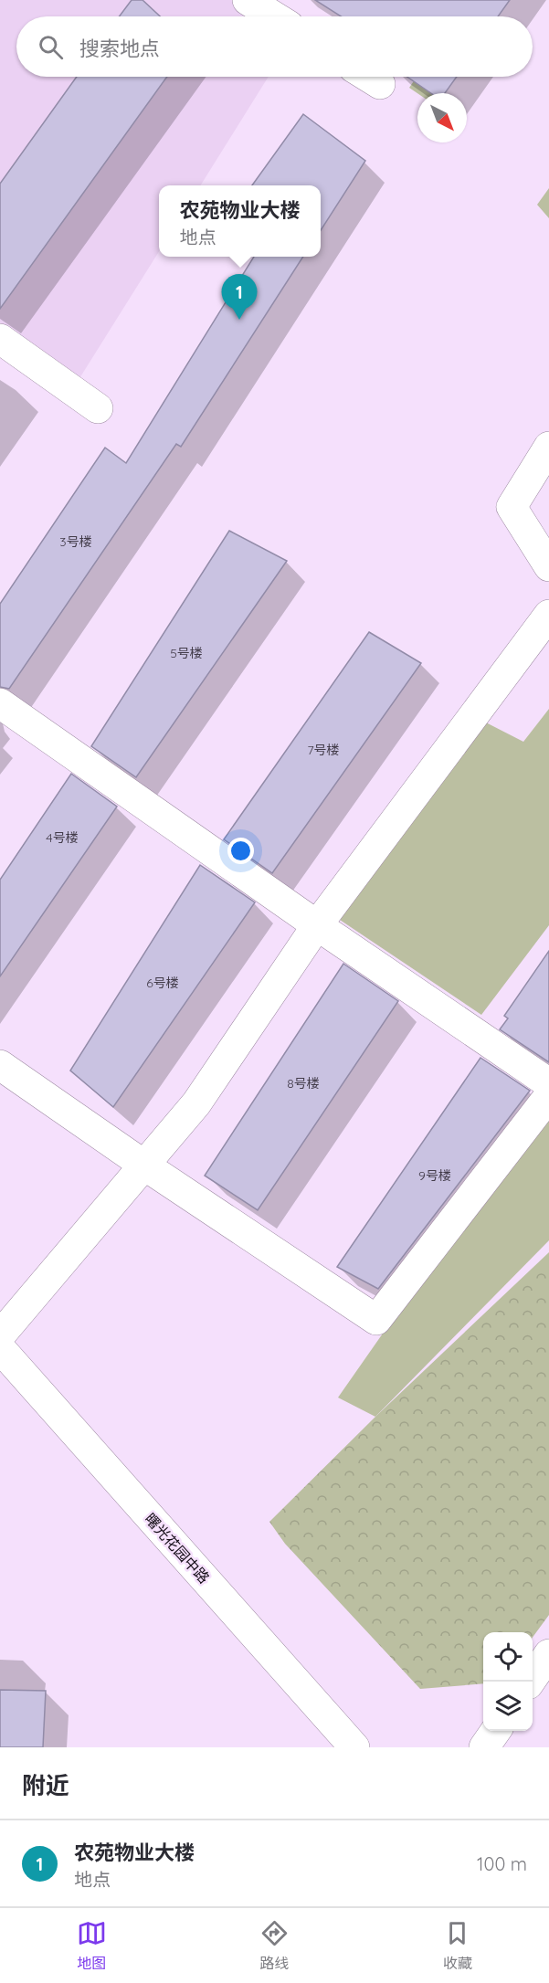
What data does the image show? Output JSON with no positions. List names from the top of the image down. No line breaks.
{"streets":{"street":["曙光花园中路"]},"house_numbers":["3号楼","5号楼","7号楼","4号楼","6号楼","8号楼","9号楼"],"north":"bottom right","page":{"search":"搜索地点","popup":["农苑物业大楼","地点"],"pins":"1","heading":"附近","list":[{"mark":"1","name":"农苑物业大楼","note":"地点","value":"100 m"}],"nav":["地图","路线","收藏"]}}
